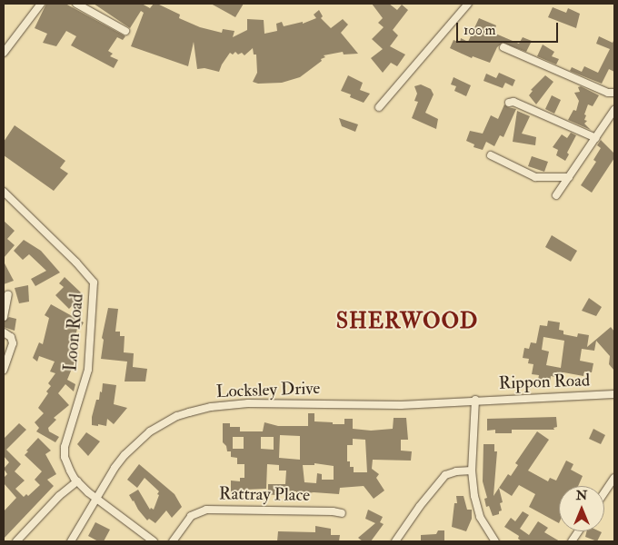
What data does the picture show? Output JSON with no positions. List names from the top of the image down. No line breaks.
{"streets":{"street":["Loon Road","Rippon Road","Locksley Drive","Rattray Place"]},"crossings":[["Loon Road","Locksley Drive"],["Rippon Road","Locksley Drive"]],"districts":["SHERWOOD"],"scale_bar":"100 m","north":"top"}
